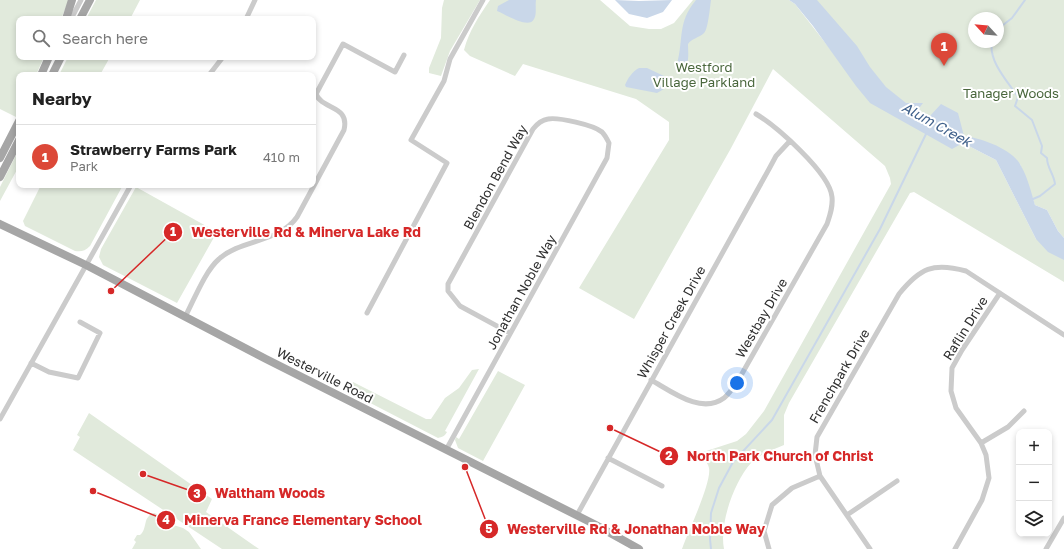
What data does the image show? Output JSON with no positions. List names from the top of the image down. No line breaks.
{"streets":{"main road":["Westerville Road"],"street":["Blendon Bend Way","Jonathan Noble Way","Westbay Drive","Whisper Creek Drive","Raflin Drive","Frenchpark Drive"]},"crossings":[["Blendon Bend Way","Jonathan Noble Way"],["Jonathan Noble Way","Westerville Road"],["Westbay Drive","Whisper Creek Drive"],["Whisper Creek Drive","Westerville Road"],["Raflin Drive","Frenchpark Drive"]],"water":["Alum Creek"],"parks":["Westford Village Parkland","Tanager Woods"],"places":["Westerville Rd & Minerva Lake Rd","North Park Church of Christ","Westerville Rd & Jonathan Noble Way","Waltham Woods","Minerva France Elementary School"],"north":"top left","page":{"search":"Search here","pins":"1","heading":"Nearby","list":[{"mark":"1","name":"Strawberry Farms Park","note":"Park","value":"410 m"}],"map_buttons":["+","−"]}}
